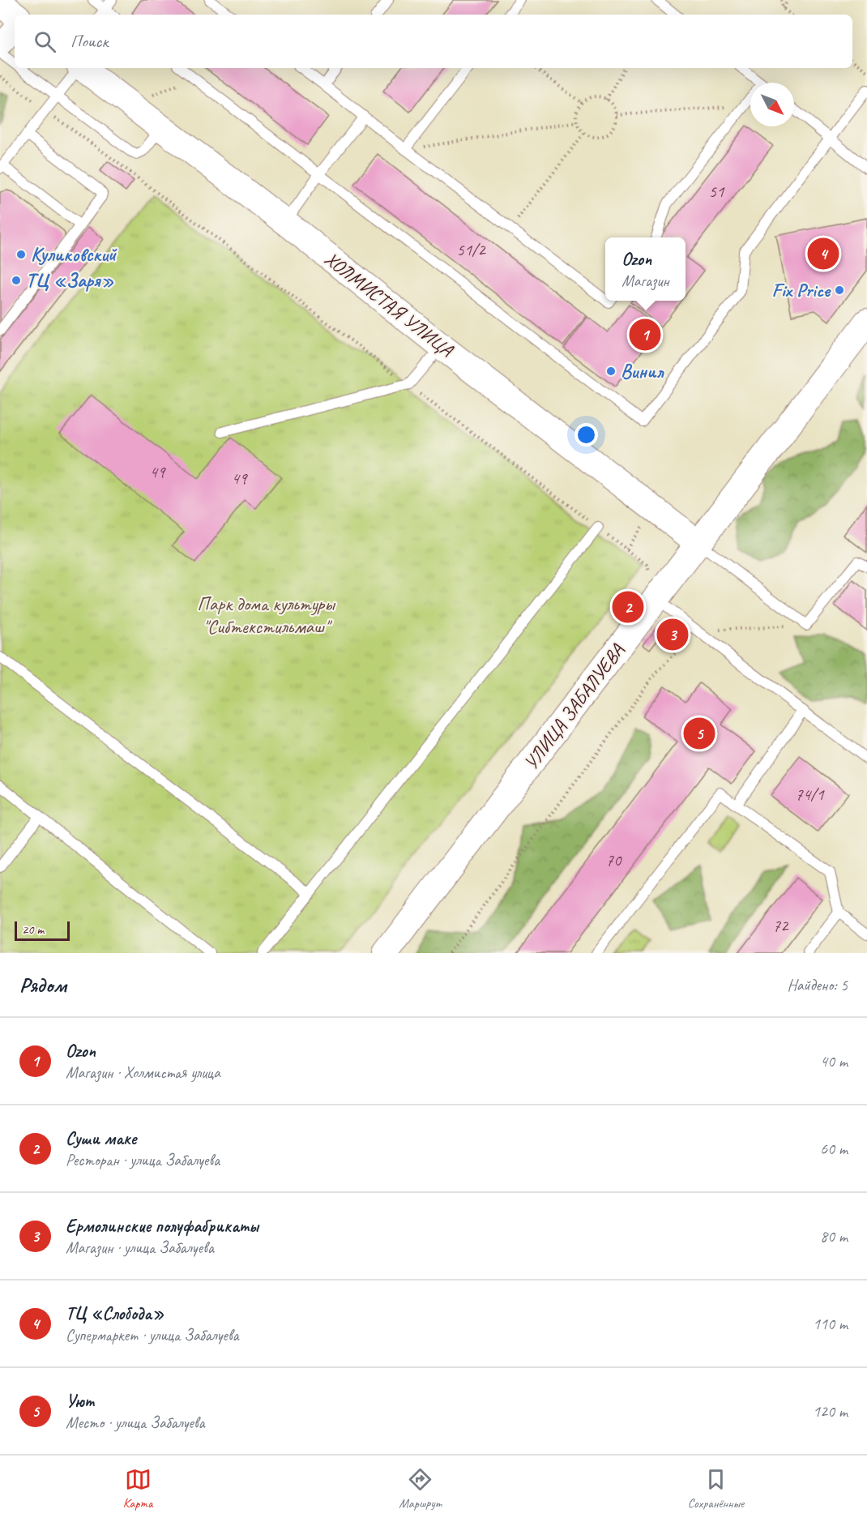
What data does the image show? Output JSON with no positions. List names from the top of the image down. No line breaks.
{"streets":{"street":["ХОЛМИСТАЯ УЛИЦА","УЛИЦА ЗАБАЛУЕВА"]},"crossings":[["ХОЛМИСТАЯ УЛИЦА","УЛИЦА ЗАБАЛУЕВА"]],"parks":["Парк дома культуры \"Сибтекстильмаш\""],"places":["Куликовский","ТЦ «Заря»","Fix Price","Винил"],"house_numbers":["51","51/2","49","49","74/1","70","72"],"scale_bar":"20 m","north":"bottom right","page":{"search":"Поиск","pins":["4","1","2","3","5"],"popup":["Ozon","Магазин"],"scale":"20 m","heading":["Рядом","Найдено: 5"],"list":[{"mark":"1","name":"Ozon","note":"Магазин · Холмистая улица","value":"40 m"},{"mark":"2","name":"Суши маке","note":"Ресторан · улица Забалуева","value":"60 m"},{"mark":"3","name":"Ермолинские полуфабрикаты","note":"Магазин · улица Забалуева","value":"80 m"},{"mark":"4","name":"ТЦ «Слобода»","note":"Супермаркет · улица Забалуева","value":"110 m"},{"mark":"5","name":"Уют","note":"Место · улица Забалуева","value":"120 m"}],"nav":["Карта","Маршрут","Сохранённые"]}}
